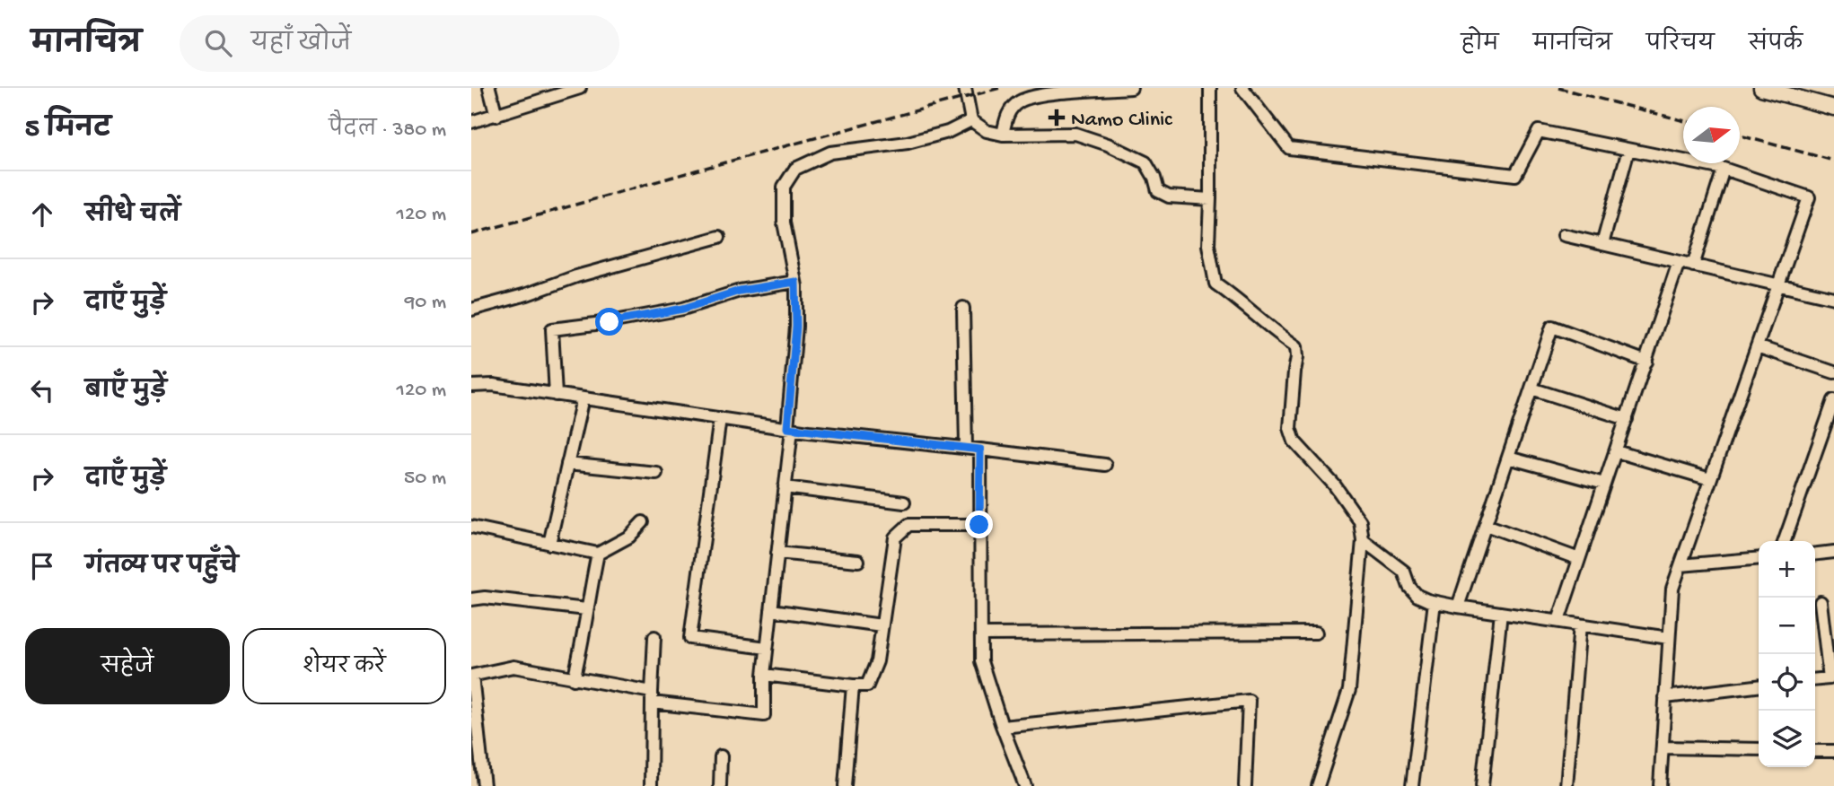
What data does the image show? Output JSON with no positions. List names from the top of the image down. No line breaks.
{"places":{"health":["Namo Clinic"]},"north":"right","page":{"header":"मानचित्र","search":"यहाँ खोजें","nav":["होम","मानचित्र","परिचय","संपर्क"],"heading":["5 मिनट","पैदल · 380 m"],"list":[["सीधे चलें","120 m"],["दाएँ मुड़ें","90 m"],["बाएँ मुड़ें","120 m"],["दाएँ मुड़ें","50 m"],"गंतव्य पर पहुँचे"],"map_buttons":["+","−"],"buttons":["सहेजें","शेयर करें"]}}
